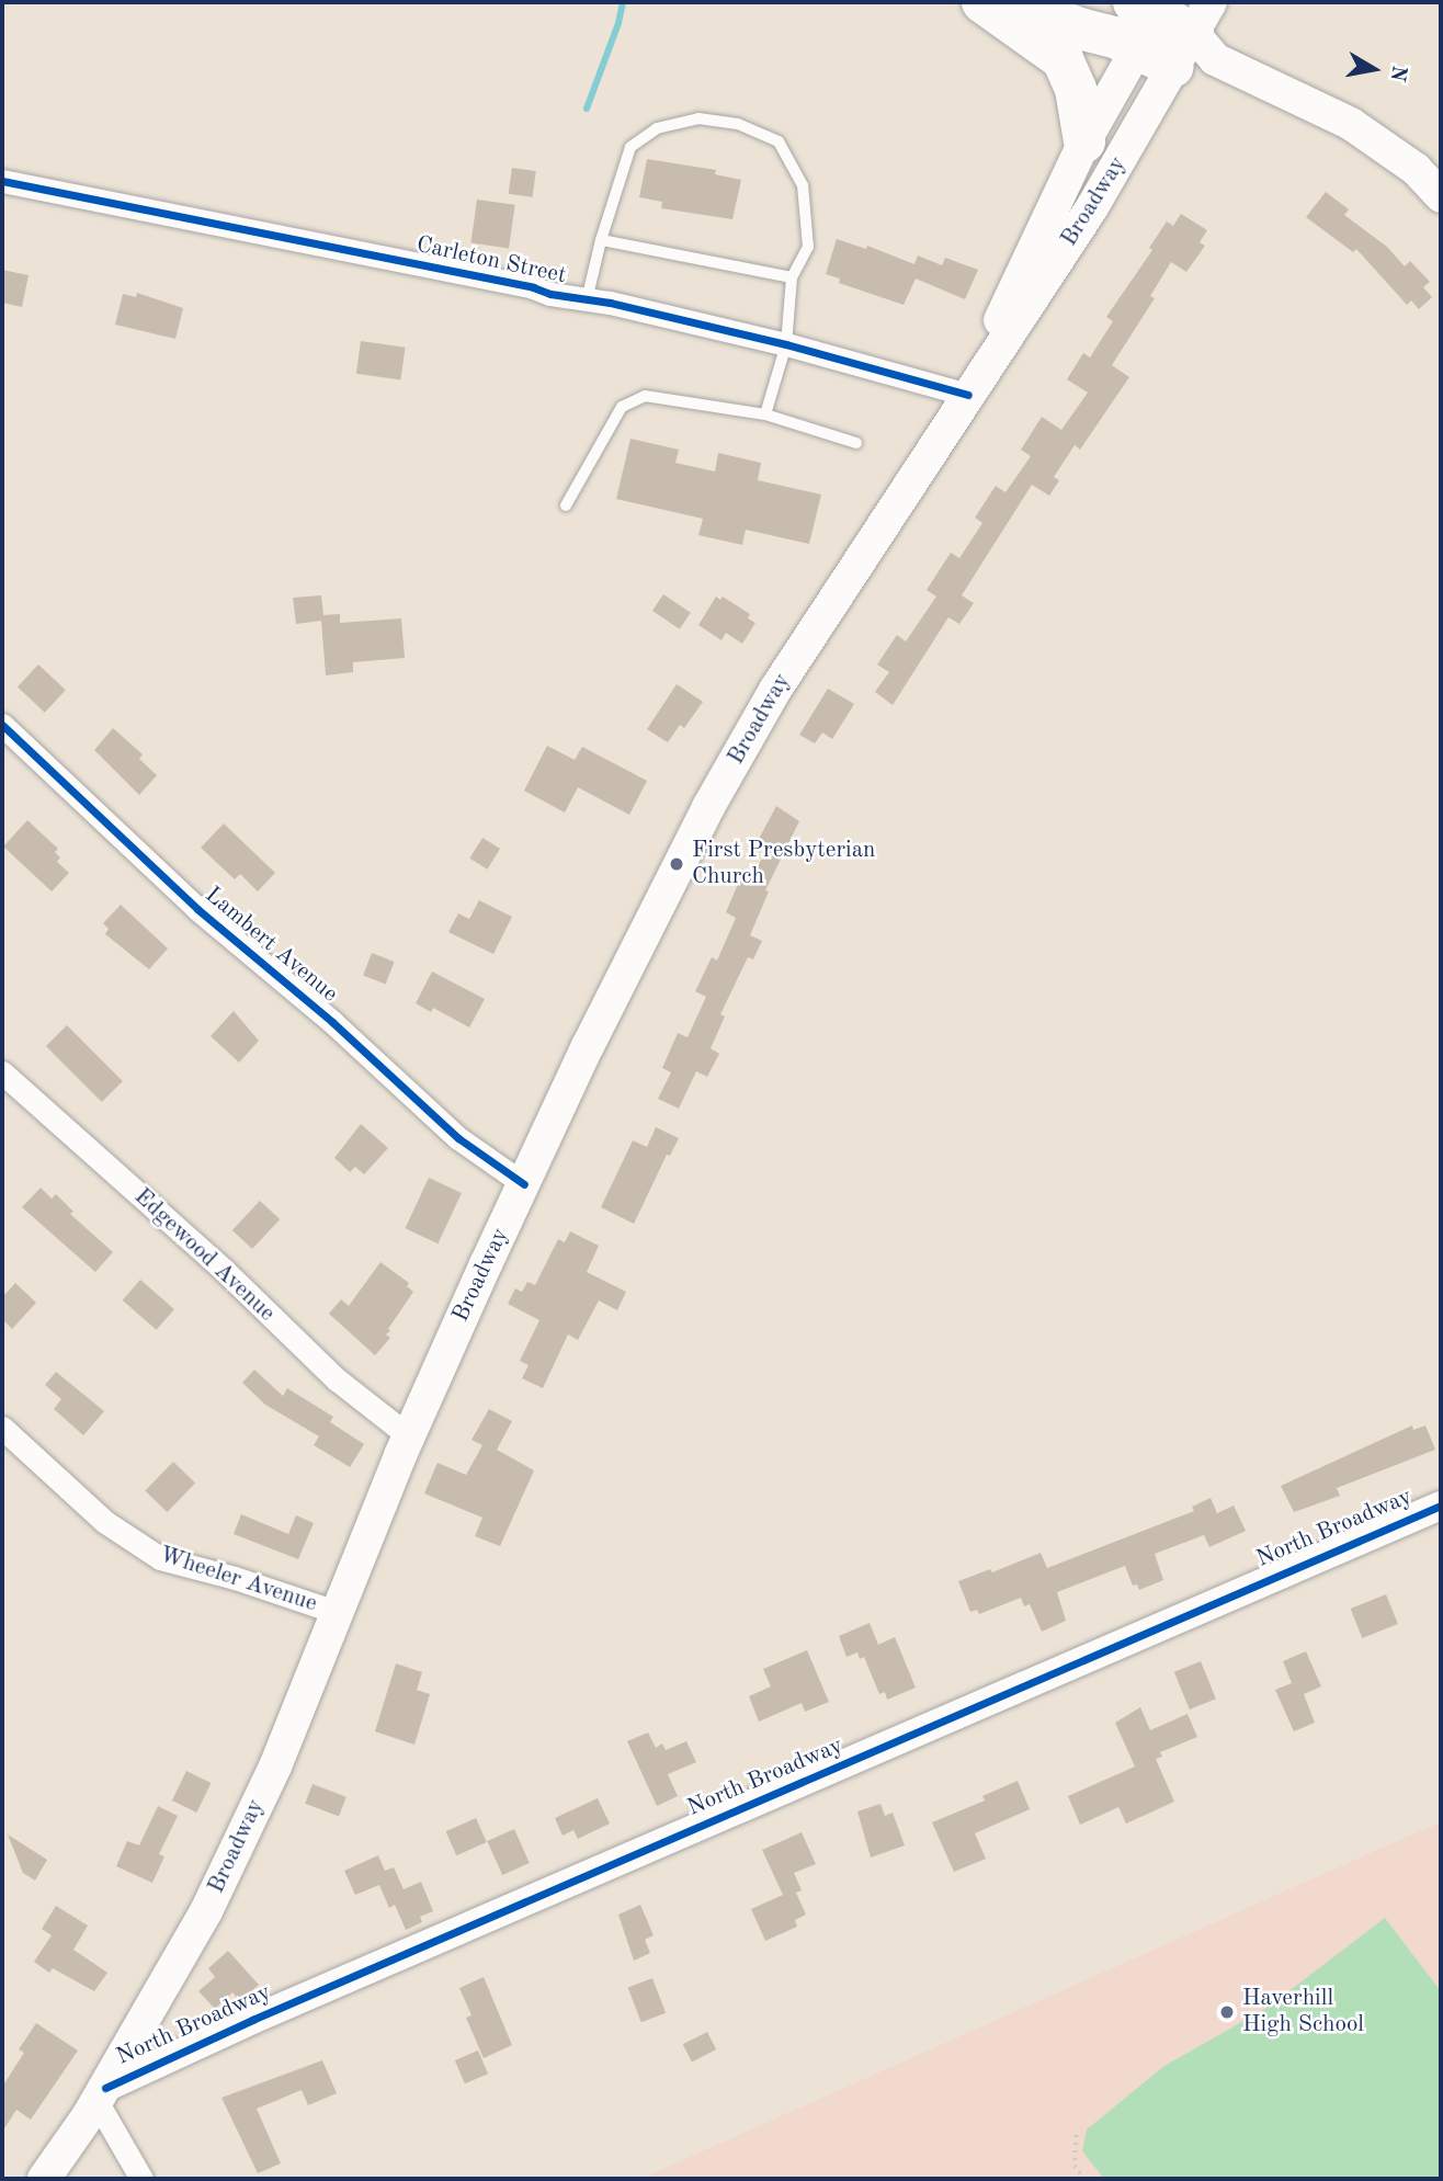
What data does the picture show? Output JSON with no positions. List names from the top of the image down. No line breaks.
{"streets":{"main road":["Broadway"],"street":["Carleton Street","Lambert Avenue","Edgewood Avenue","North Broadway","Wheeler Avenue"]},"crossings":[["Broadway","Carleton Street"],["Broadway","Lambert Avenue"],["Broadway","Edgewood Avenue"],["Broadway","North Broadway"],["Broadway","Wheeler Avenue"]],"places":["First Presbyterian Church","Haverhill High School"],"north":"right"}
